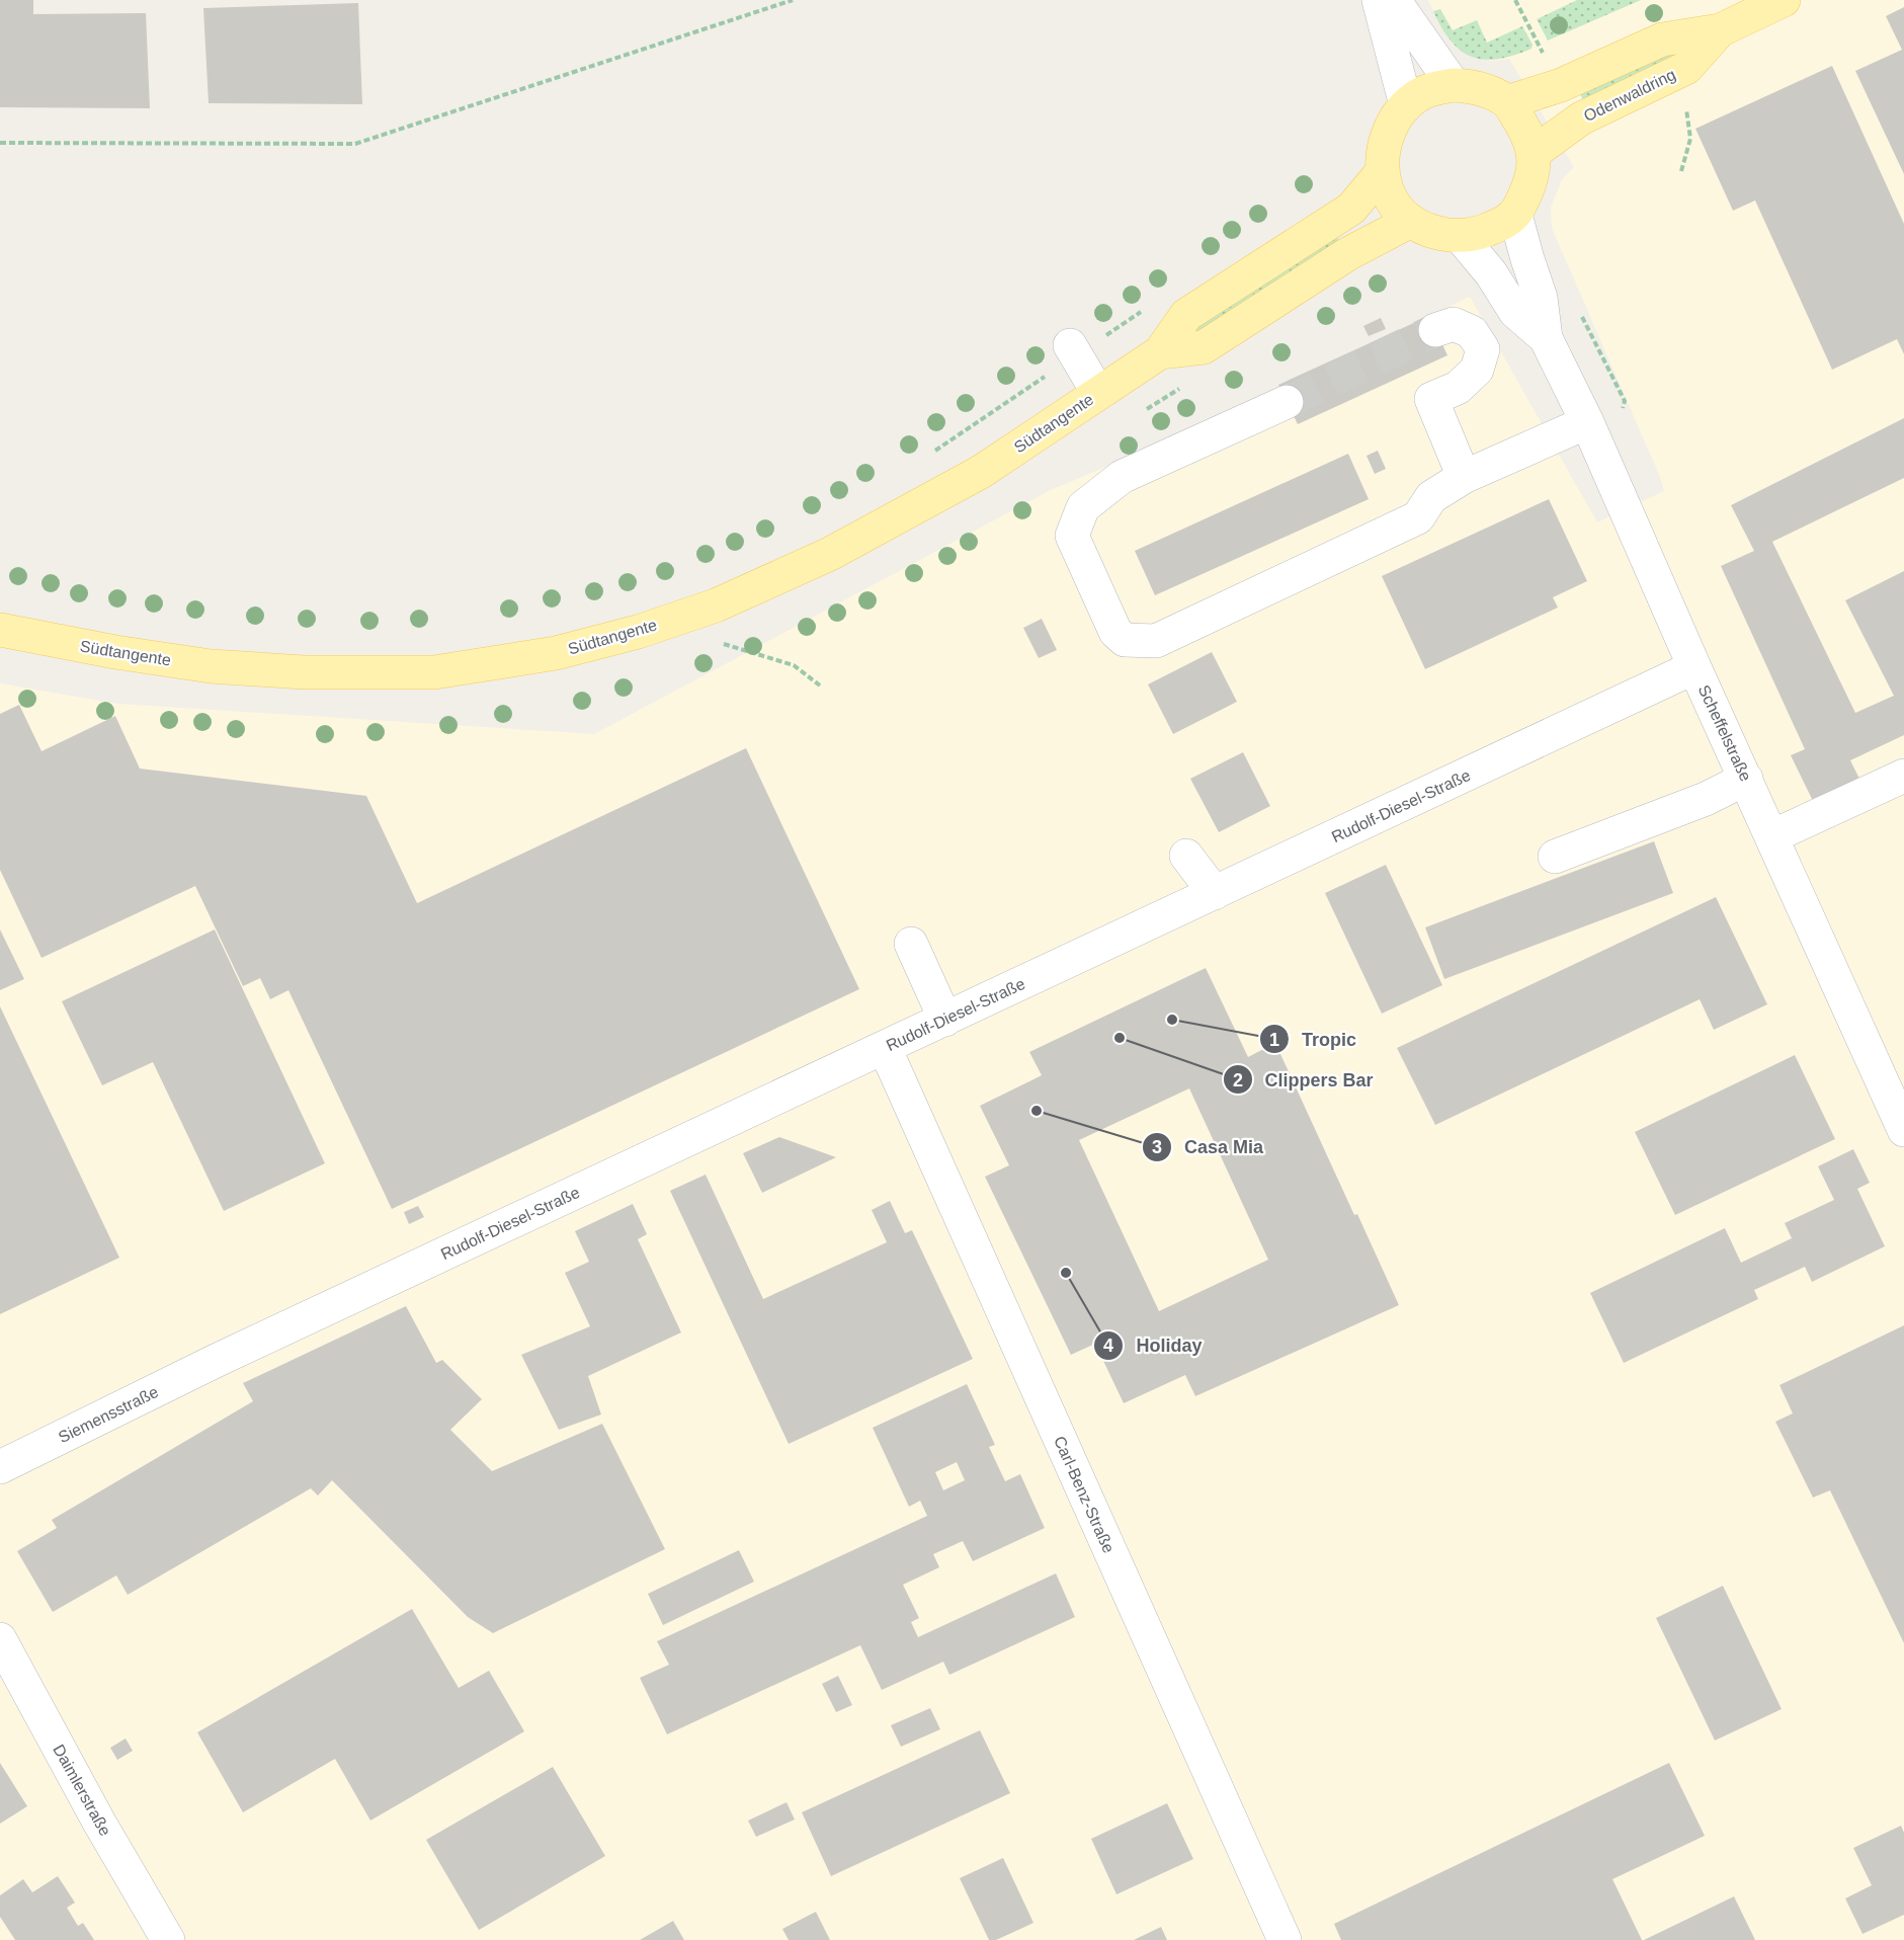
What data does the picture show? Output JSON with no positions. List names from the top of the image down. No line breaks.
{"streets":{"main road":["Odenwaldring","Südtangente"],"street":["Scheffelstraße","Rudolf-Diesel-Straße","Siemensstraße","Carl-Benz-Straße","Daimlerstraße"]},"crossings":[["Odenwaldring","Südtangente"],["Odenwaldring","Scheffelstraße"],["Südtangente","Scheffelstraße"],["Scheffelstraße","Rudolf-Diesel-Straße"],["Rudolf-Diesel-Straße","Siemensstraße"],["Rudolf-Diesel-Straße","Carl-Benz-Straße"]],"places":["Tropic","Clippers Bar","Casa Mia","Holiday"]}
